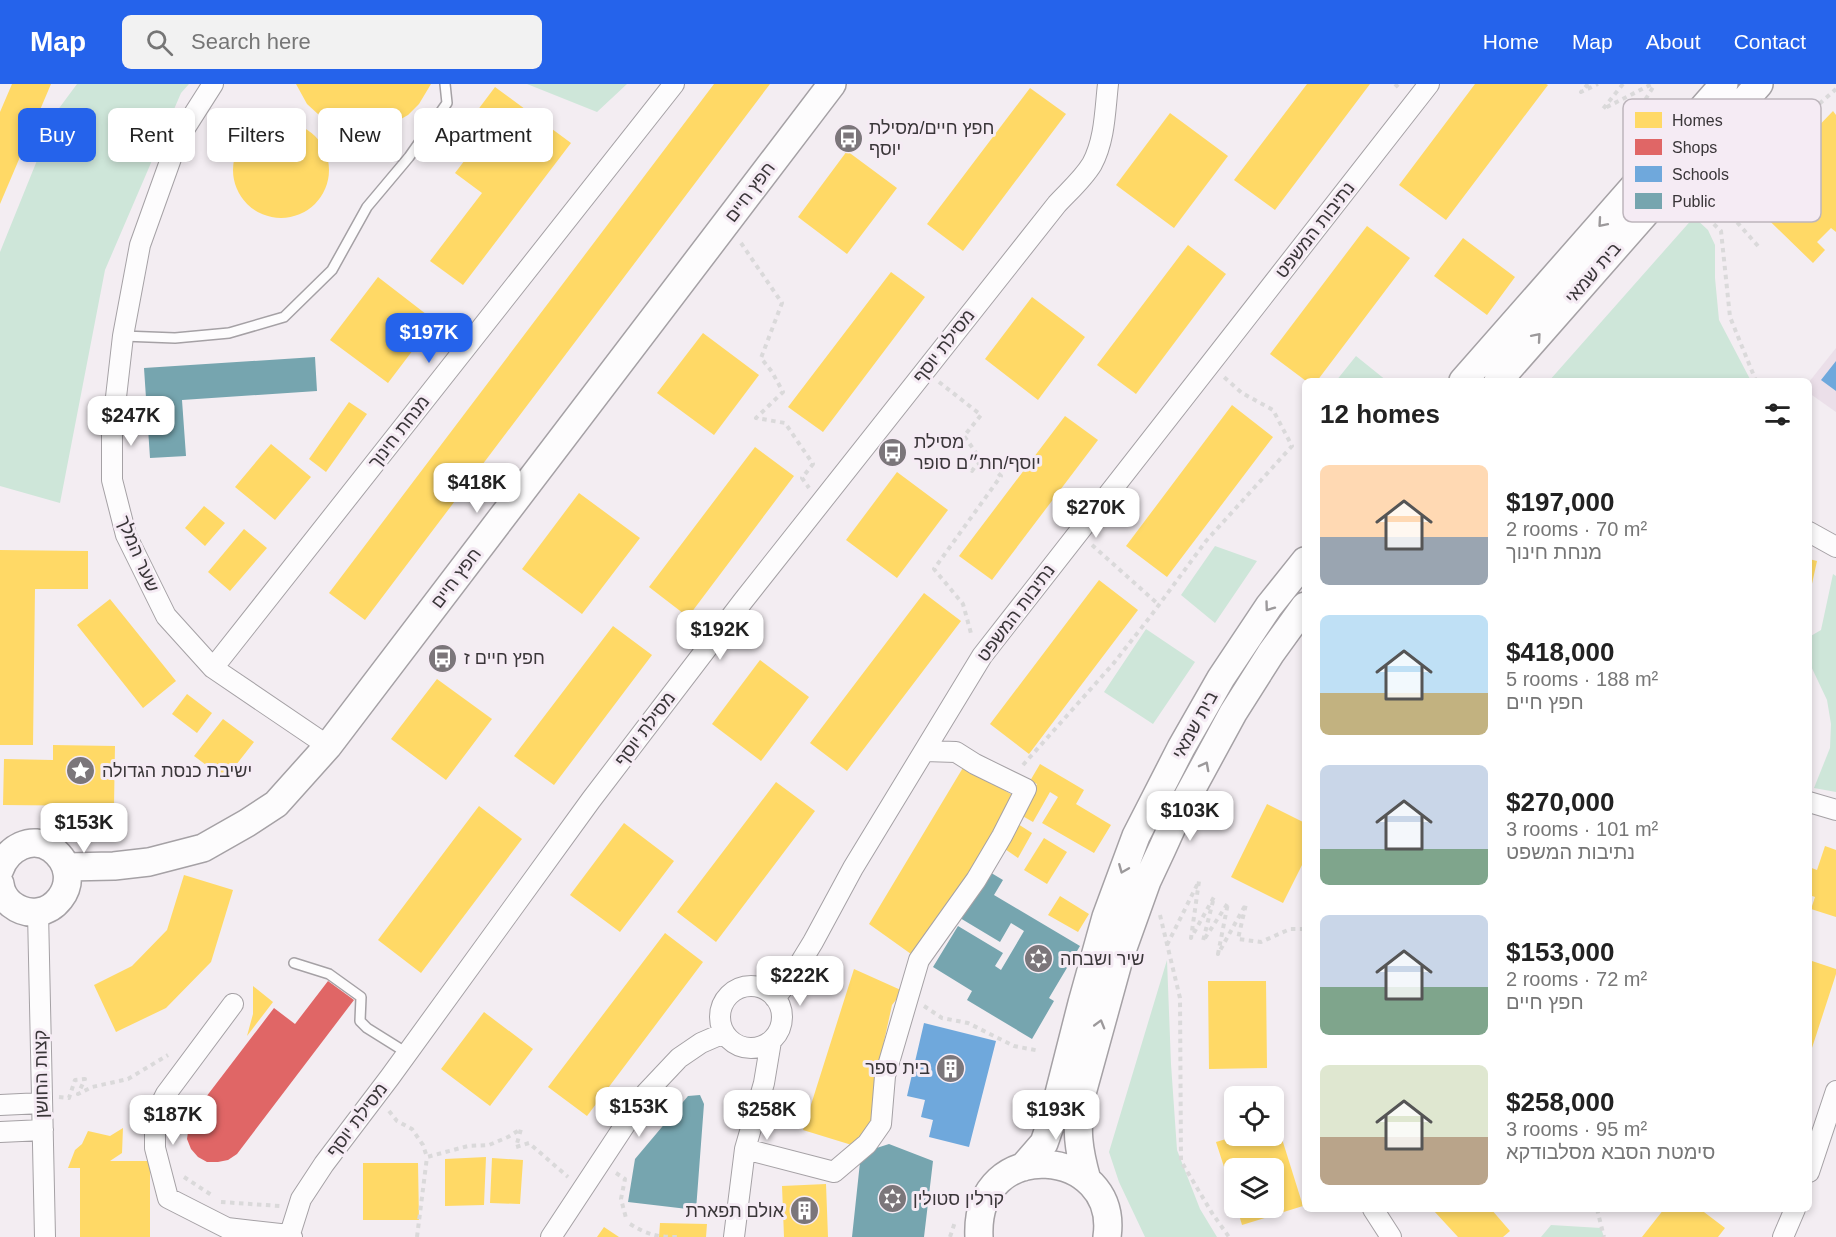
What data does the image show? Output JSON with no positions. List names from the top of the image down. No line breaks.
{"streets":{"street":["חפץ חיים","נתיבות המשפט","בית שמאי","מסילת יוסף","מנחת חינוך","שער המלך","קצות החושן"]},"crossings":[["חפץ חיים","שער המלך"],["חפץ חיים","קצות החושן"],["מנחת חינוך","שער המלך"]],"places":{"bus stop":["חפץ חיים/מסילת יוסף","מסילת יוסף/חת״ם סופר","חפץ חיים ז"],"place":["ישיבת כנסת הגדולה"],"synagogue":["שיר ושבחה","קרלין סטולין"],"building":["בית ספר","אולם תפארת"]},"legend":["Homes","Shops","Schools","Public"],"page":{"header":"Map","search":"Search here","nav":["Home","Map","About","Contact"],"chip":["Buy","Rent","Filters","New","Apartment"],"price":["$197K","$247K","$418K","$270K","$192K","$103K","$153K","$222K","$153K","$258K","$193K","$187K"],"heading":"12 homes","list":[{"name":"$197,000","note":"2 rooms · 70 m² · מנחת חינוך"},{"name":"$418,000","note":"5 rooms · 188 m² · חפץ חיים"},{"name":"$270,000","note":"3 rooms · 101 m² · נתיבות המשפט"},{"name":"$153,000","note":"2 rooms · 72 m² · חפץ חיים"},{"name":"$258,000","note":"3 rooms · 95 m² · סימטת הסבא מסלבודקא"}]}}
